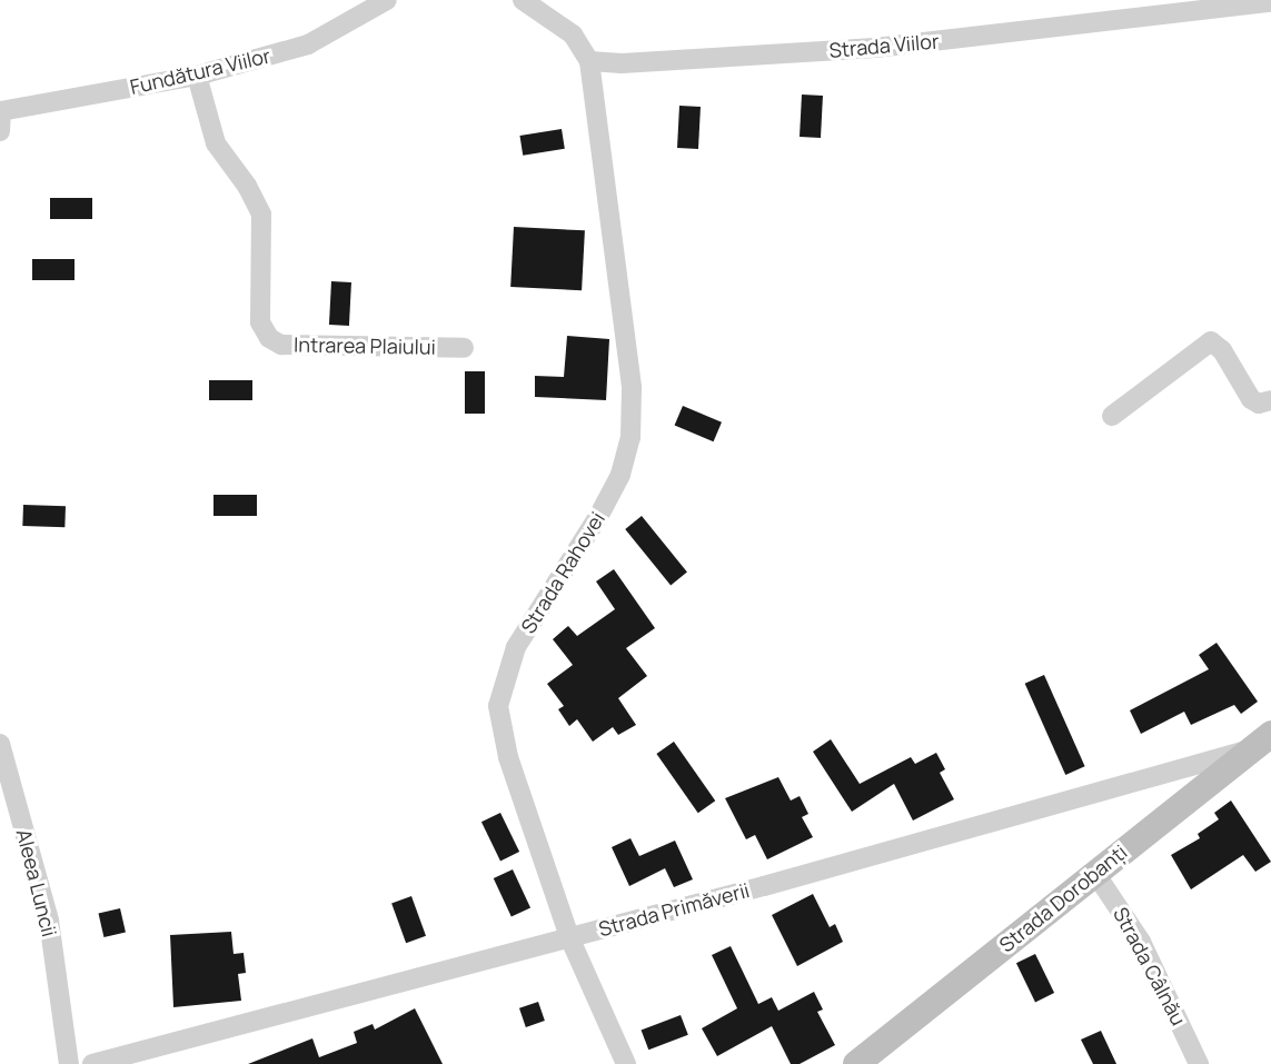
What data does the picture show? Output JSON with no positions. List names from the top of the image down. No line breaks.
{"streets":{"main road":["Strada Dorobanți"],"street":["Strada Viilor","Fundătura Viilor","Intrarea Plaiului","Strada Rahovei","Aleea Luncii","Strada Primăverii","Strada Câlnău"]},"crossings":[["Strada Viilor","Strada Rahovei"],["Fundătura Viilor","Intrarea Plaiului"],["Strada Rahovei","Strada Primăverii"],["Strada Dorobanți","Strada Primăverii"],["Strada Dorobanți","Strada Câlnău"]]}
